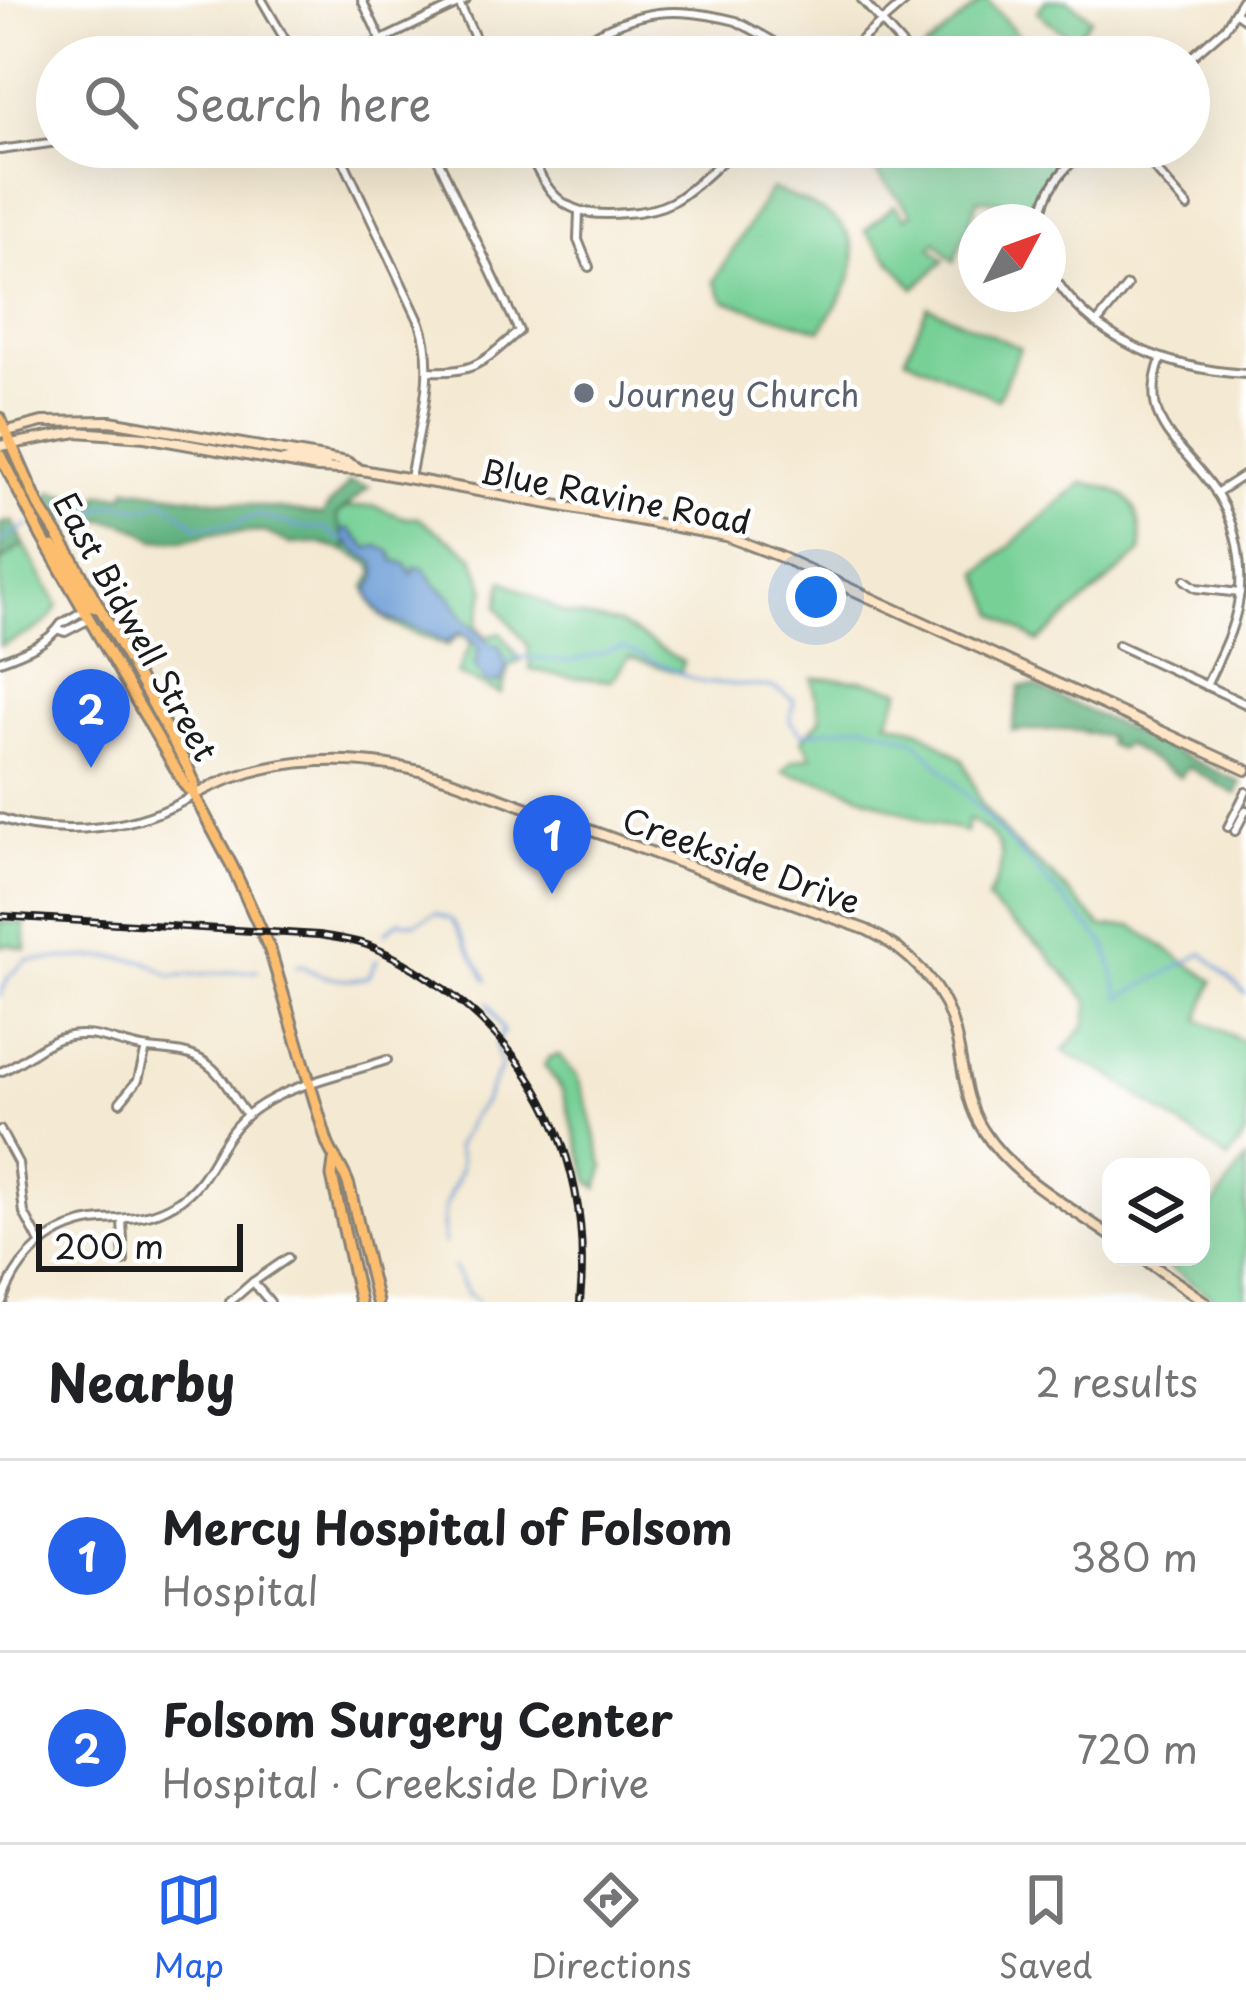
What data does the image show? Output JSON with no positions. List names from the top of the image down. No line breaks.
{"streets":{"main road":["Blue Ravine Road","East Bidwell Street","Creekside Drive"]},"crossings":[["Blue Ravine Road","East Bidwell Street"],["East Bidwell Street","Creekside Drive"]],"places":["Journey Church"],"scale_bar":"200 m","north":"top right","page":{"search":"Search here","pins":["2","1"],"scale":"200 m","heading":["Nearby","2 results"],"list":[{"mark":"1","name":"Mercy Hospital of Folsom","note":"Hospital","value":"380 m"},{"mark":"2","name":"Folsom Surgery Center","note":"Hospital · Creekside Drive","value":"720 m"}],"nav":["Map","Directions","Saved"]}}
